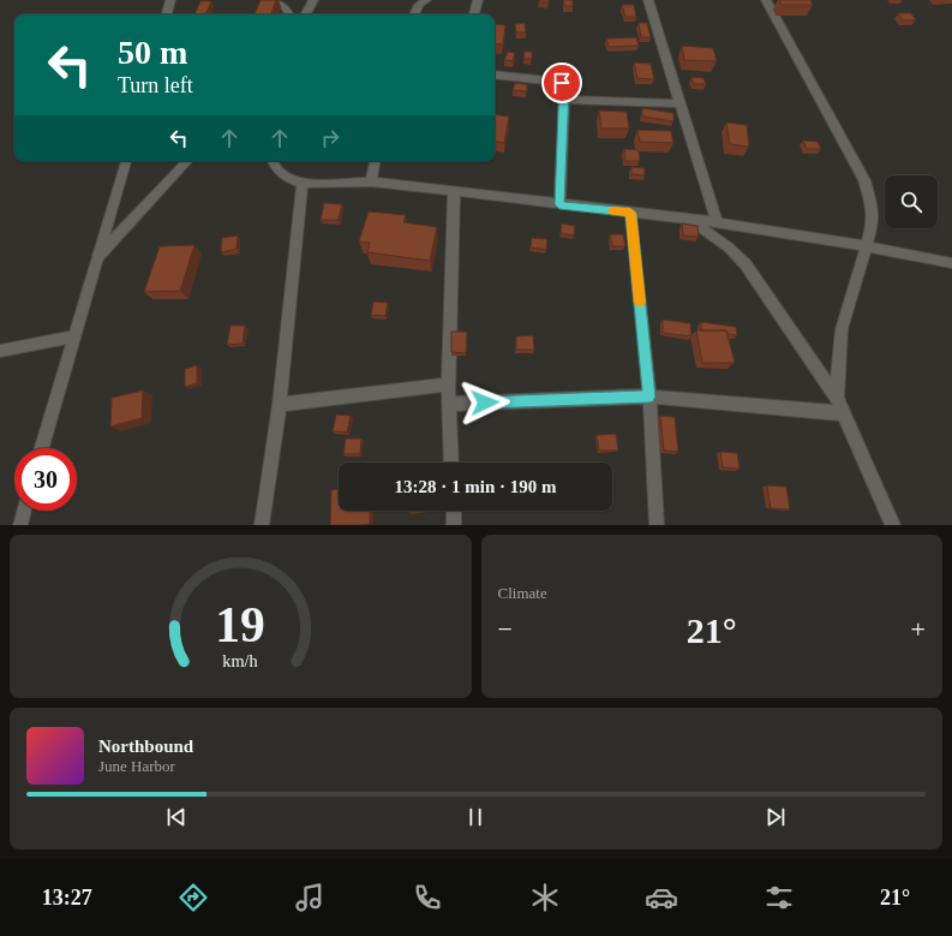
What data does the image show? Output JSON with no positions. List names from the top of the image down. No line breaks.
{"page":{"turn":["50 m","Turn left"],"limit":"30","trip":"13:28 · 1 min · 190 m","tile":"Climate","heat":["−","21°","+"],"song":["Northbound","June Harbor"],"tabs":["13:27","21°"],"gauge":["19","km/h"]}}
